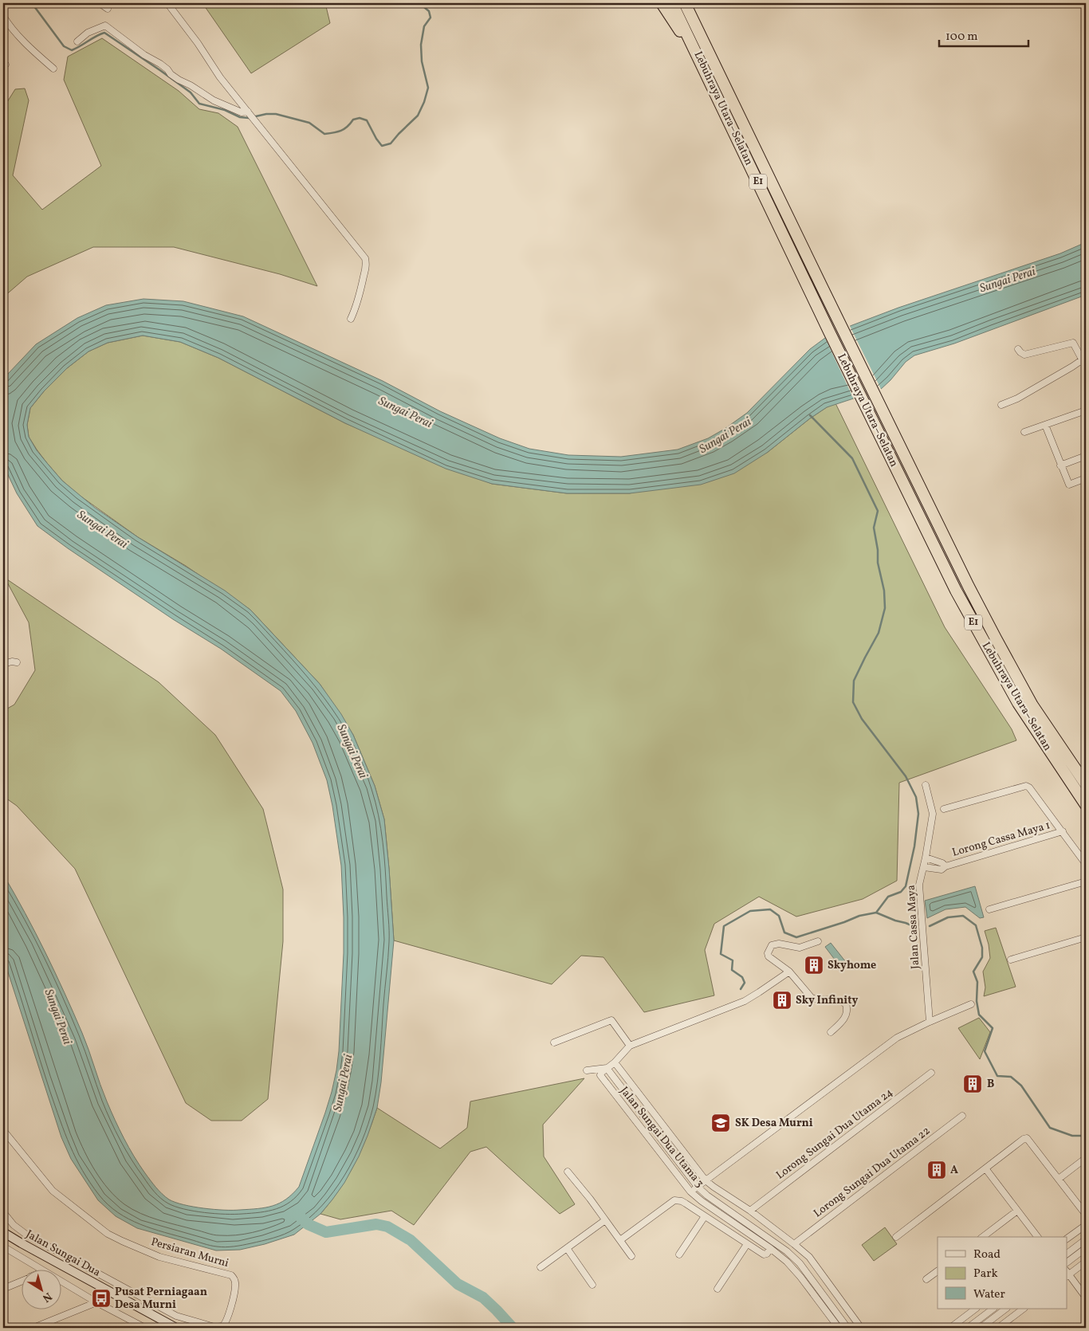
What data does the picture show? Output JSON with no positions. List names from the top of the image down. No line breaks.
{"streets":{"highway":["Lebuhraya Utara–Selatan","E1"],"main road":["Jalan Sungai Dua"],"street":["Lorong Cassa Maya 1","Jalan Cassa Maya","Lorong Sungai Dua Utama 24","Jalan Sungai Dua Utama 3","Lorong Sungai Dua Utama 22","Persiaran Murni"]},"crossings":[["Lorong Cassa Maya 1","Jalan Cassa Maya"]],"water":["Sungai Perai"],"places":{"building":["Skyhome","Sky Infinity","B","A"],"school or university":["SK Desa Murni"],"bus stop":["Pusat Perniagaan Desa Murni"]},"legend":["Road","Park","Water"],"scale_bar":"100 m","north":"bottom right"}
